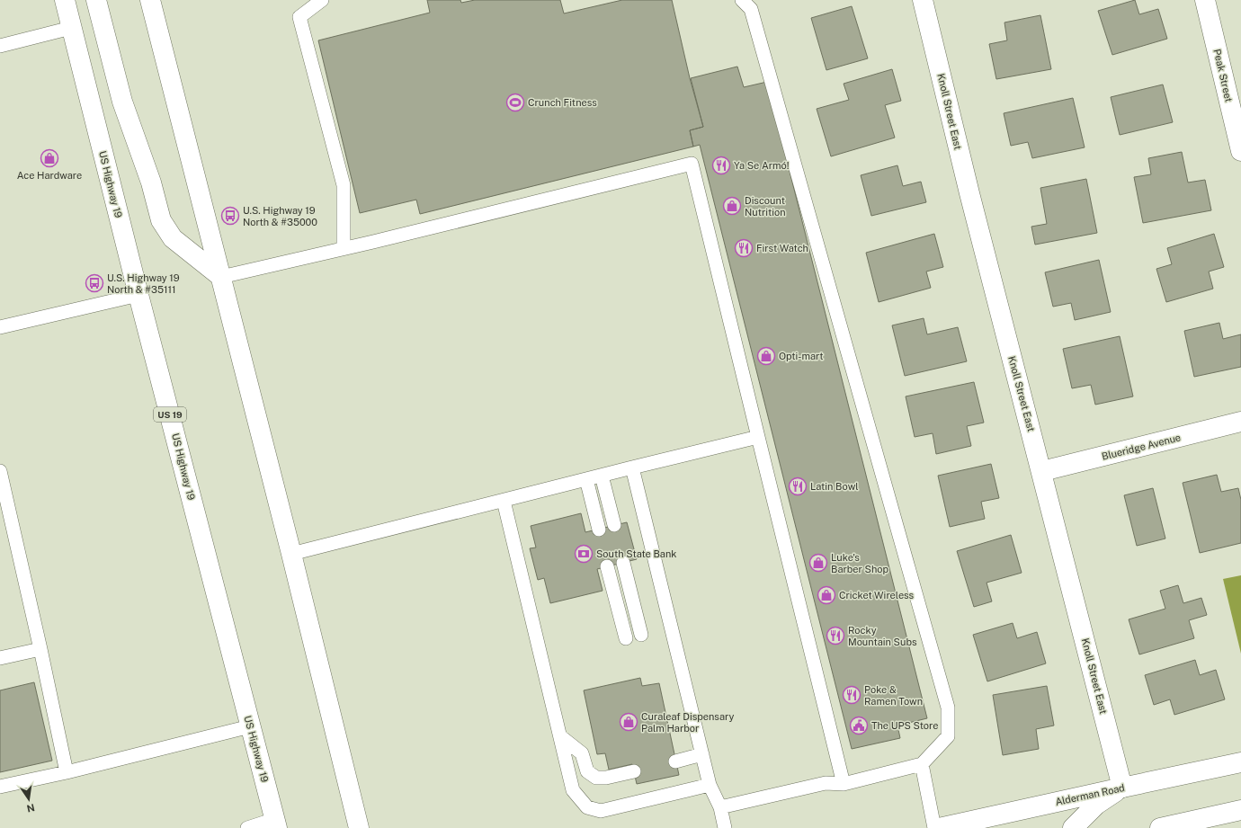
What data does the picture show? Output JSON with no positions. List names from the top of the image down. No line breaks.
{"streets":{"main road":["Peak Street","Knoll Street East","US Highway 19","US 19","Blueridge Avenue","Alderman Road"]},"crossings":[["Knoll Street East","Blueridge Avenue"],["Knoll Street East","Alderman Road"]],"places":{"sports":["Crunch Fitness"],"shop":["Ace Hardware","Discount Nutrition","Opti-mart","Luke's Barber Shop","Cricket Wireless","Curaleaf Dispensary Palm Harbor"],"restaurant":["Ya Se Armó!","First Watch","Latin Bowl","Rocky Mountain Subs","Poke & Ramen Town"],"bus stop":["U.S. Highway 19 North & #35000","U.S. Highway 19 North & #35111"],"bank":["South State Bank"],"public building":["The UPS Store"]},"north":"bottom"}
